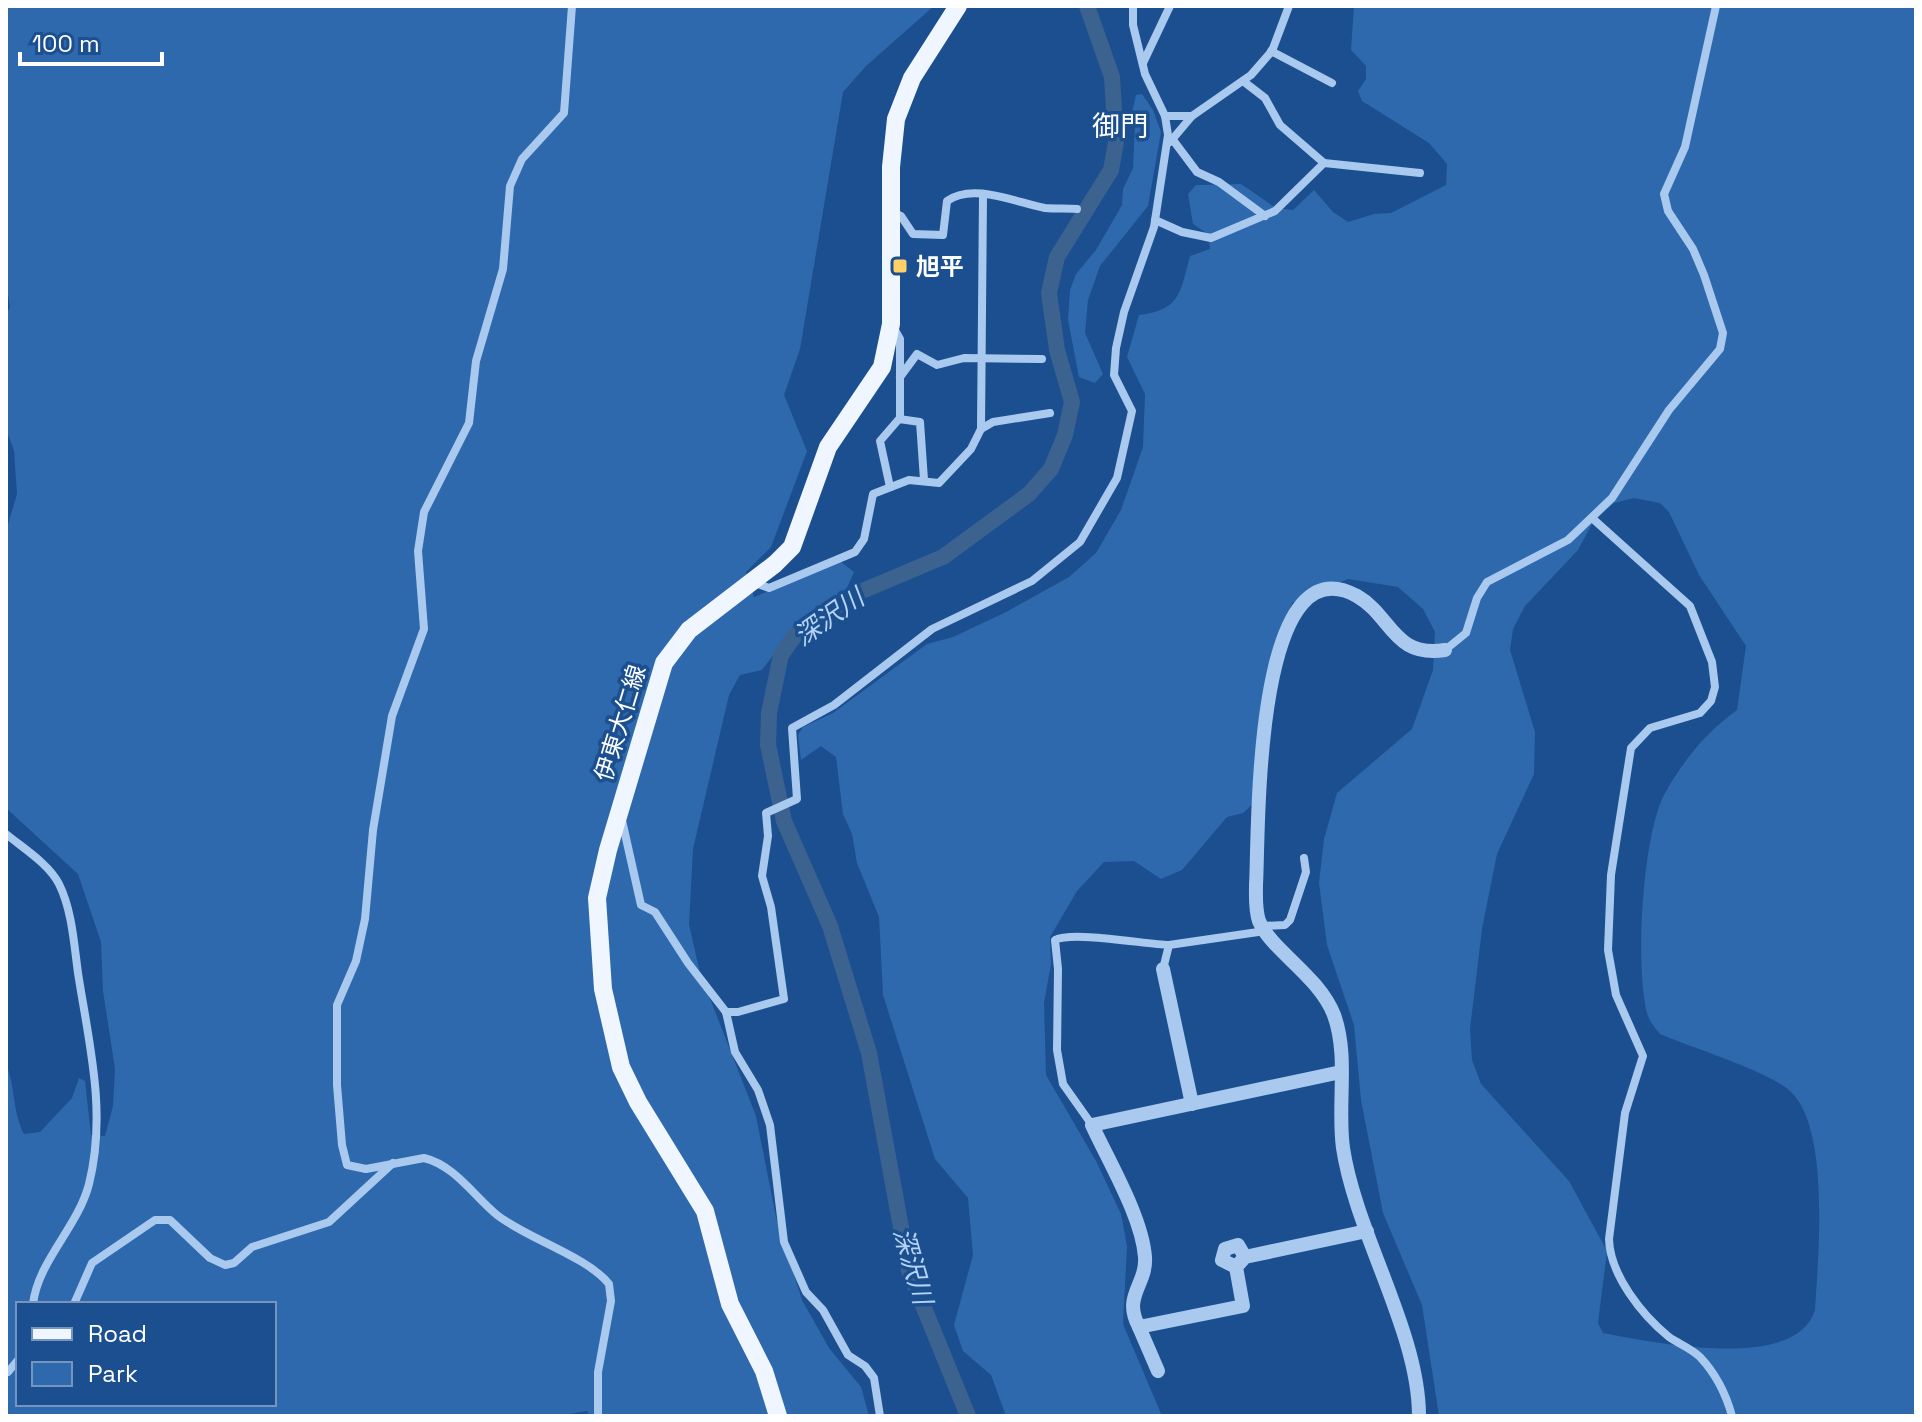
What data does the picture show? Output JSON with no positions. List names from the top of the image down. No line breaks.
{"streets":{"main road":["伊東大仁線"]},"districts":["御門"],"water":["深沢川"],"places":{"transit":["旭平"]},"legend":["Road","Park"],"scale_bar":"100 m"}
